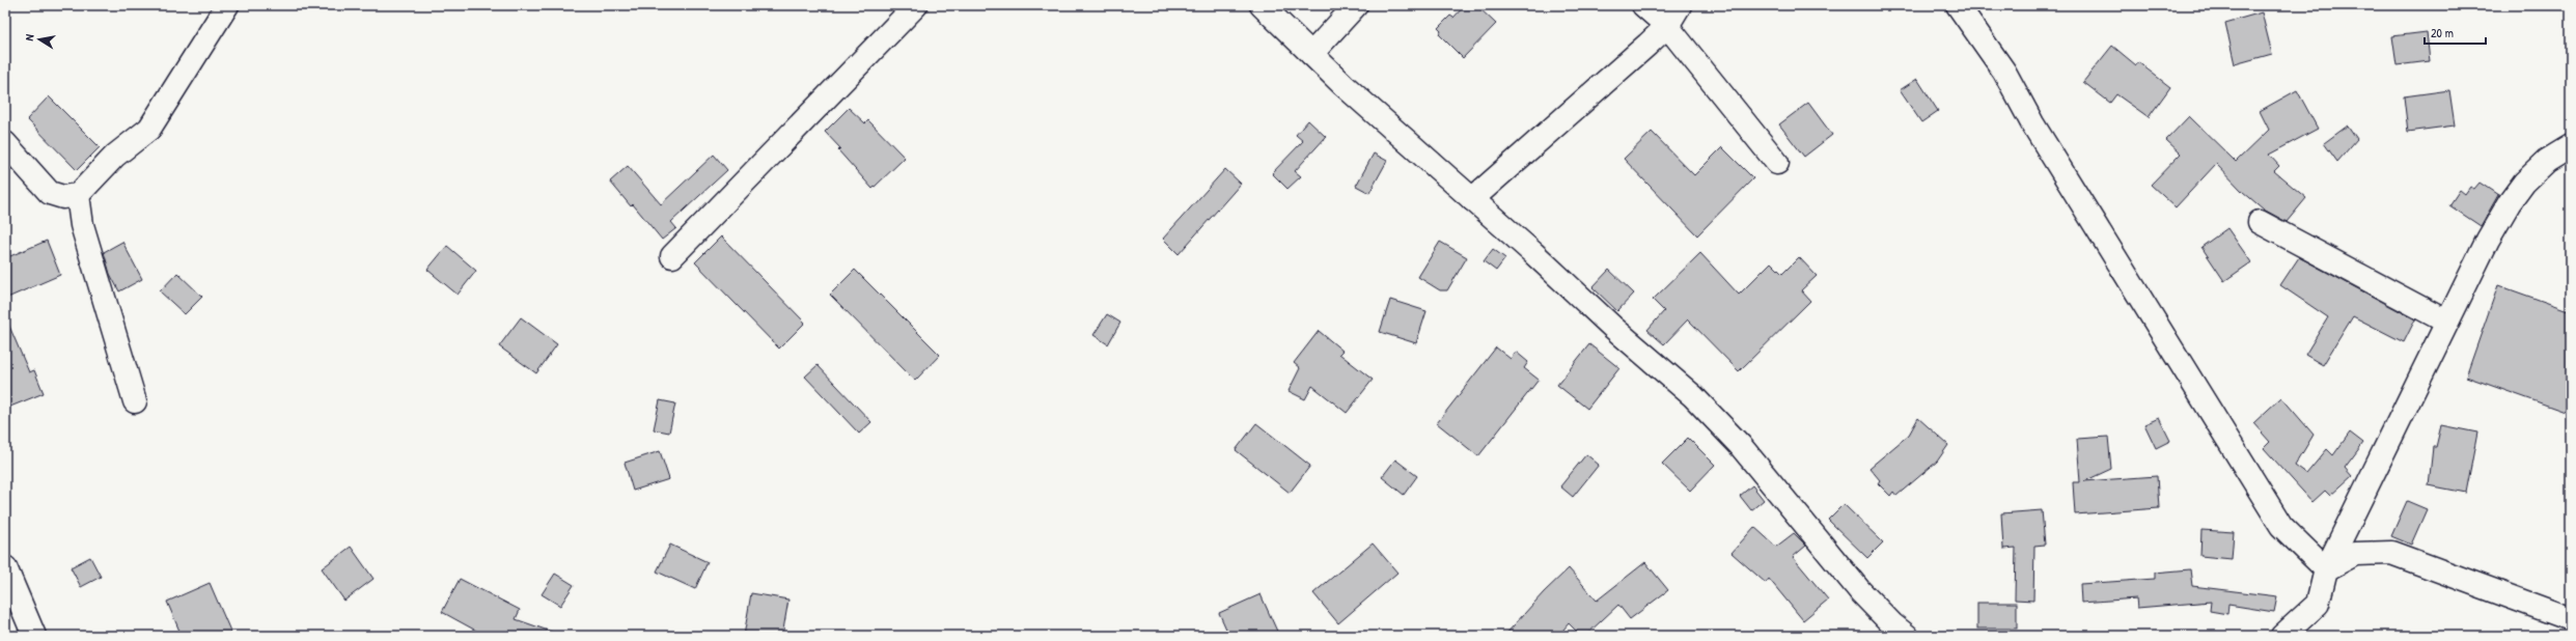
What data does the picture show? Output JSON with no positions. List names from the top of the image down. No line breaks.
{"scale_bar":"20 m","north":"left"}
